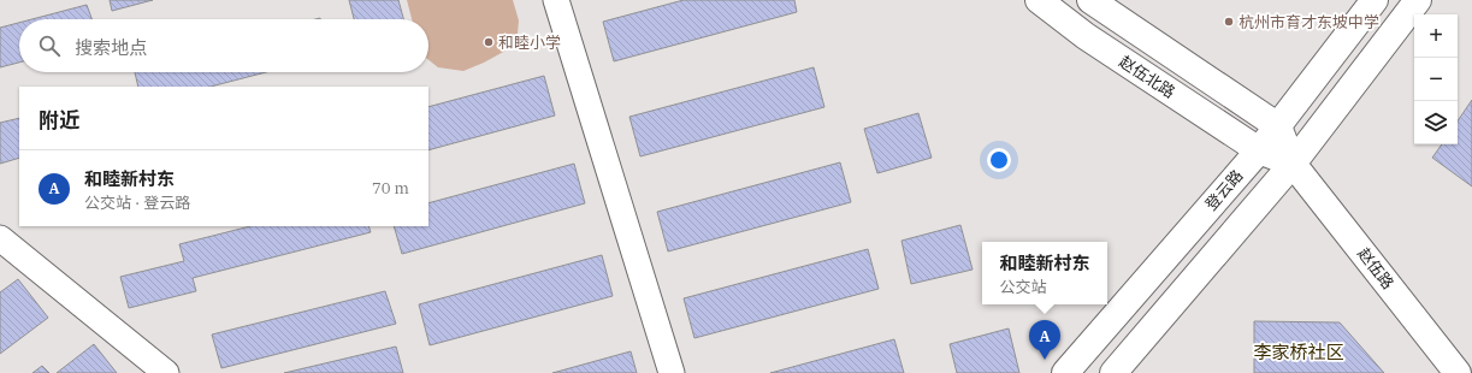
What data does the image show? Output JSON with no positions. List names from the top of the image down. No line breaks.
{"streets":{"main road":["赵伍北路","登云路","赵伍路"]},"crossings":[["赵伍北路","登云路"],["赵伍北路","赵伍路"],["登云路","赵伍路"]],"districts":["李家桥社区"],"places":["杭州市育才东坡中学","和睦小学"],"page":{"map_buttons":["+","−"],"search":"搜索地点","heading":"附近","list":[{"mark":"A","name":"和睦新村东","note":"公交站 · 登云路","value":"70 m"}],"popup":["和睦新村东","公交站"],"pins":"A"}}
